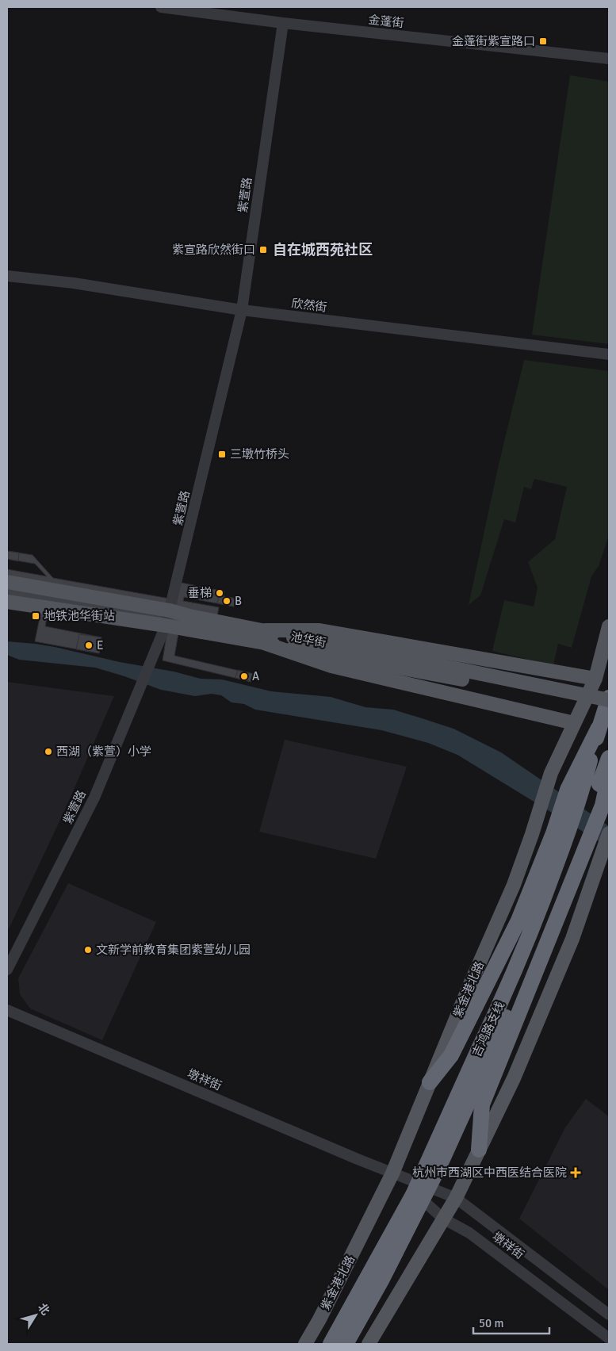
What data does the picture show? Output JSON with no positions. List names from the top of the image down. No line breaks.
{"streets":{"highway":["吉鸿路支线"],"main road":["池华街","紫金港北路"],"street":["金蓬街","紫萱路","欣然街","墩祥街"]},"crossings":[["金蓬街","紫萱路"],["紫萱路","欣然街"],["紫萱路","池华街"],["池华街","吉鸿路支线"],["紫金港北路","墩祥街"]],"districts":["自在城西苑社区"],"places":{"transit":["金蓬街紫宣路口","紫宣路欣然街口","三墩竹桥头","地铁池华街站"],"other":["垂梯","B","E","A","西湖（紫萱）小学","文新学前教育集团紫萱幼儿园"],"health":["杭州市西湖区中西医结合医院"]},"scale_bar":"50 m","north":"top right"}
